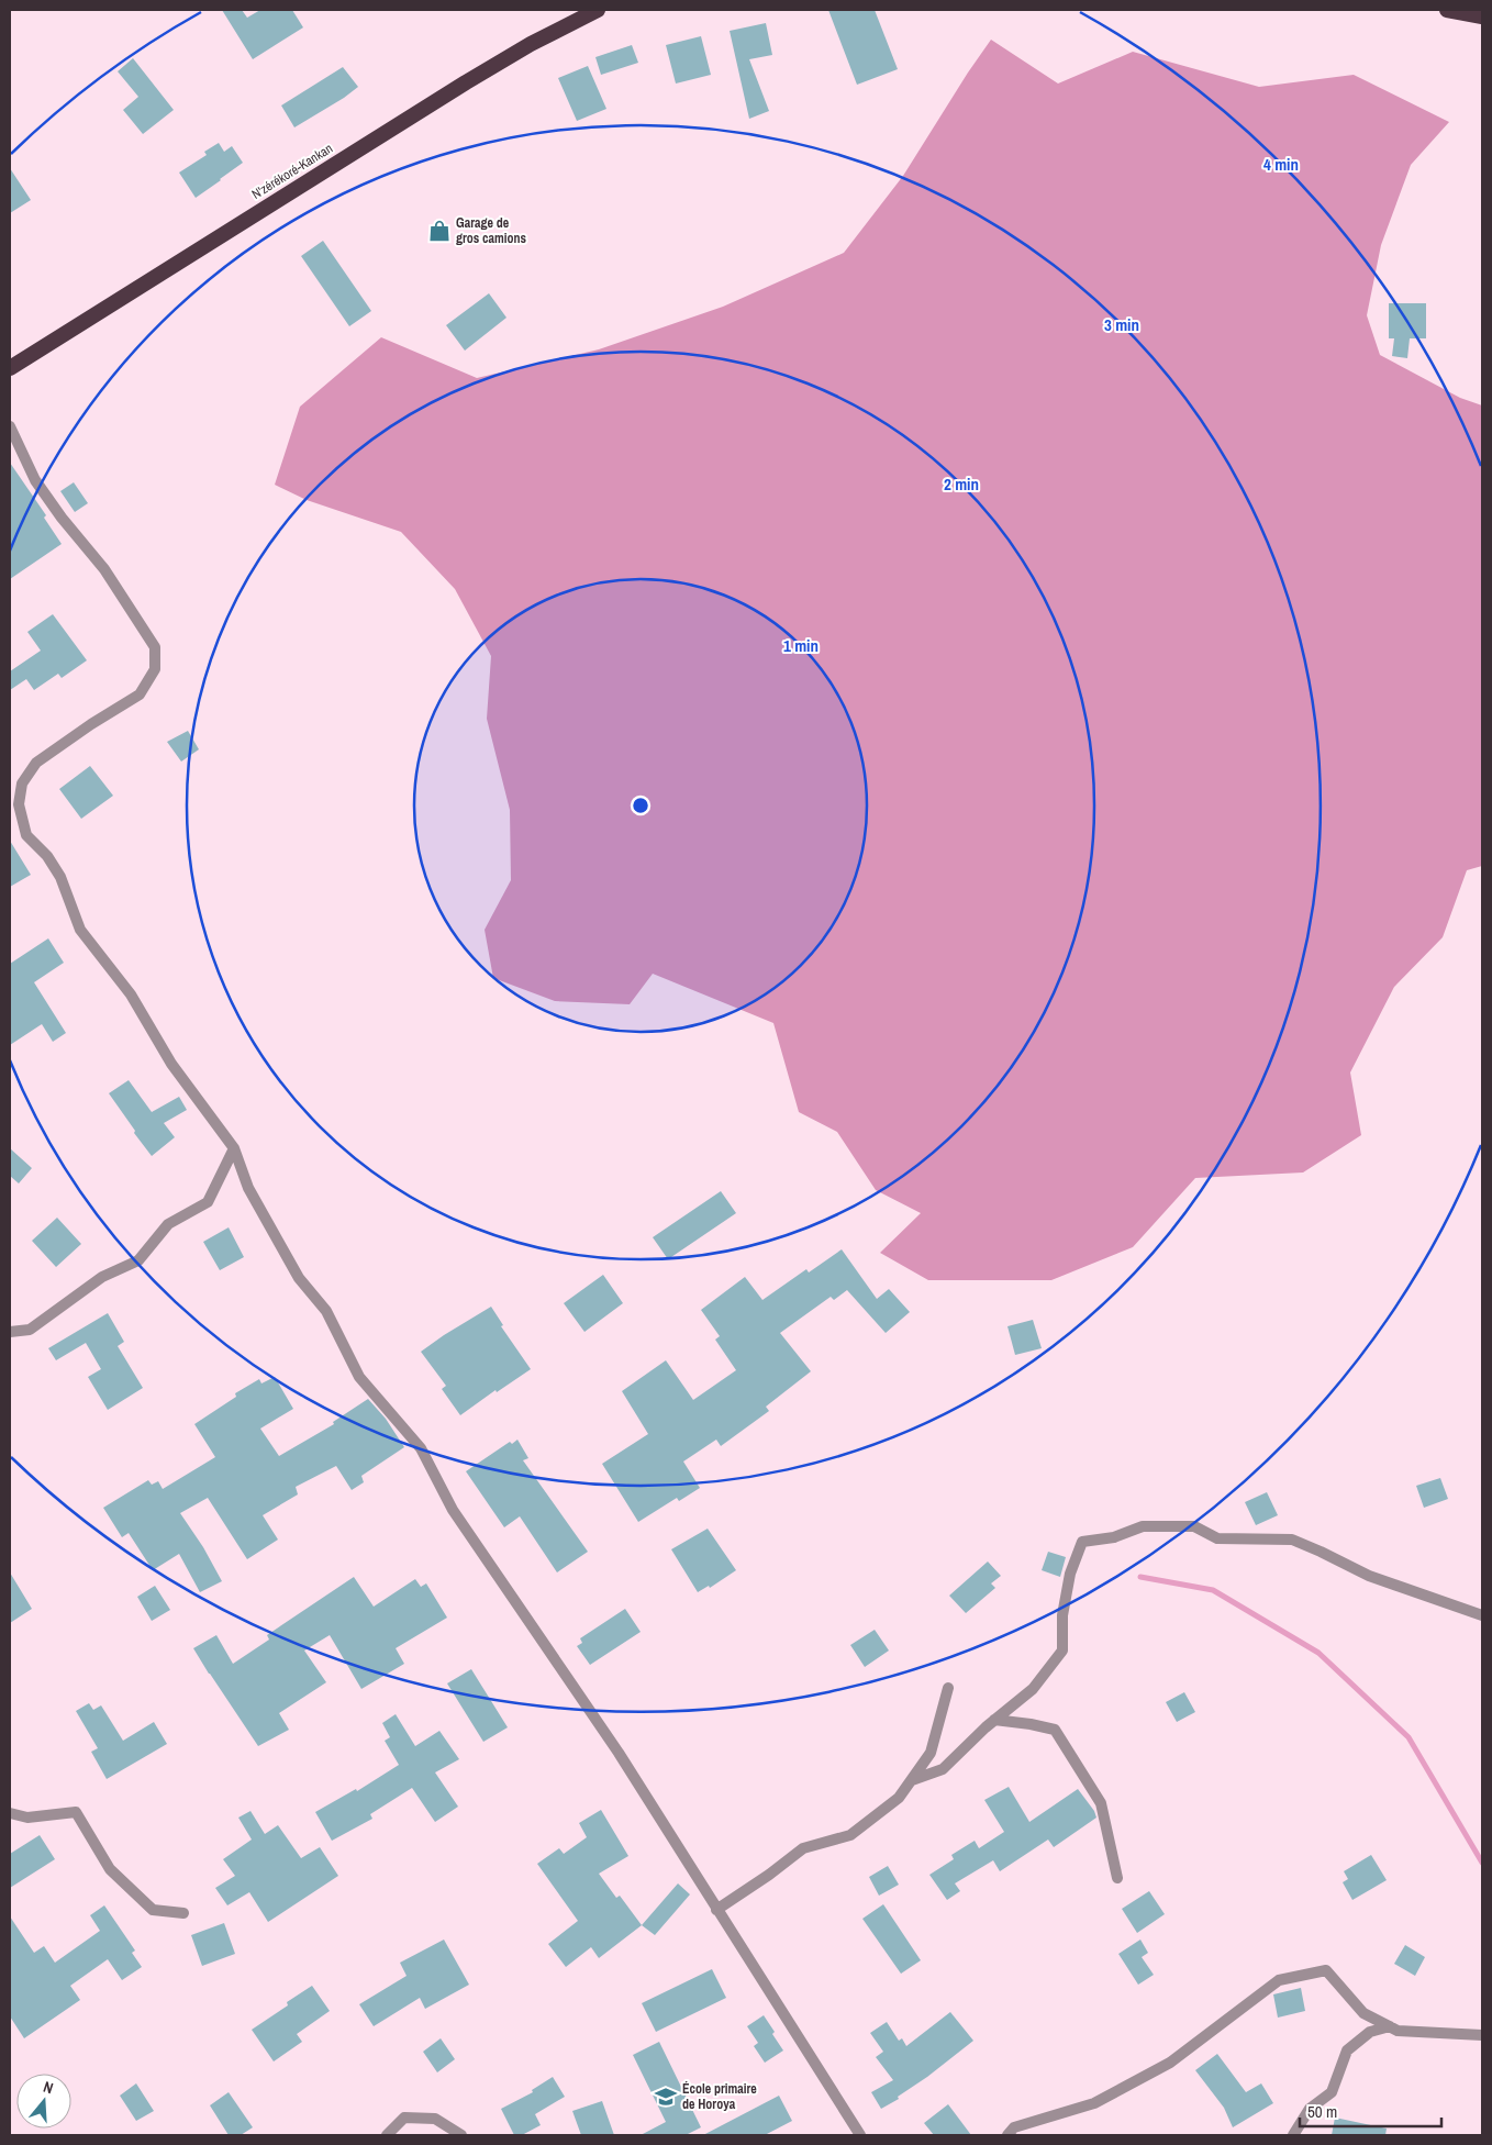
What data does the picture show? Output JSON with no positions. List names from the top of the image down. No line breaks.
{"streets":{"highway":["N'zérékoré-Kankan"]},"places":{"shop":["Garage de gros camions"],"school or university":["École primaire de Horoya"]},"scale_bar":"50 m","north":"top","rings":["4 min","3 min","2 min","1 min"]}
